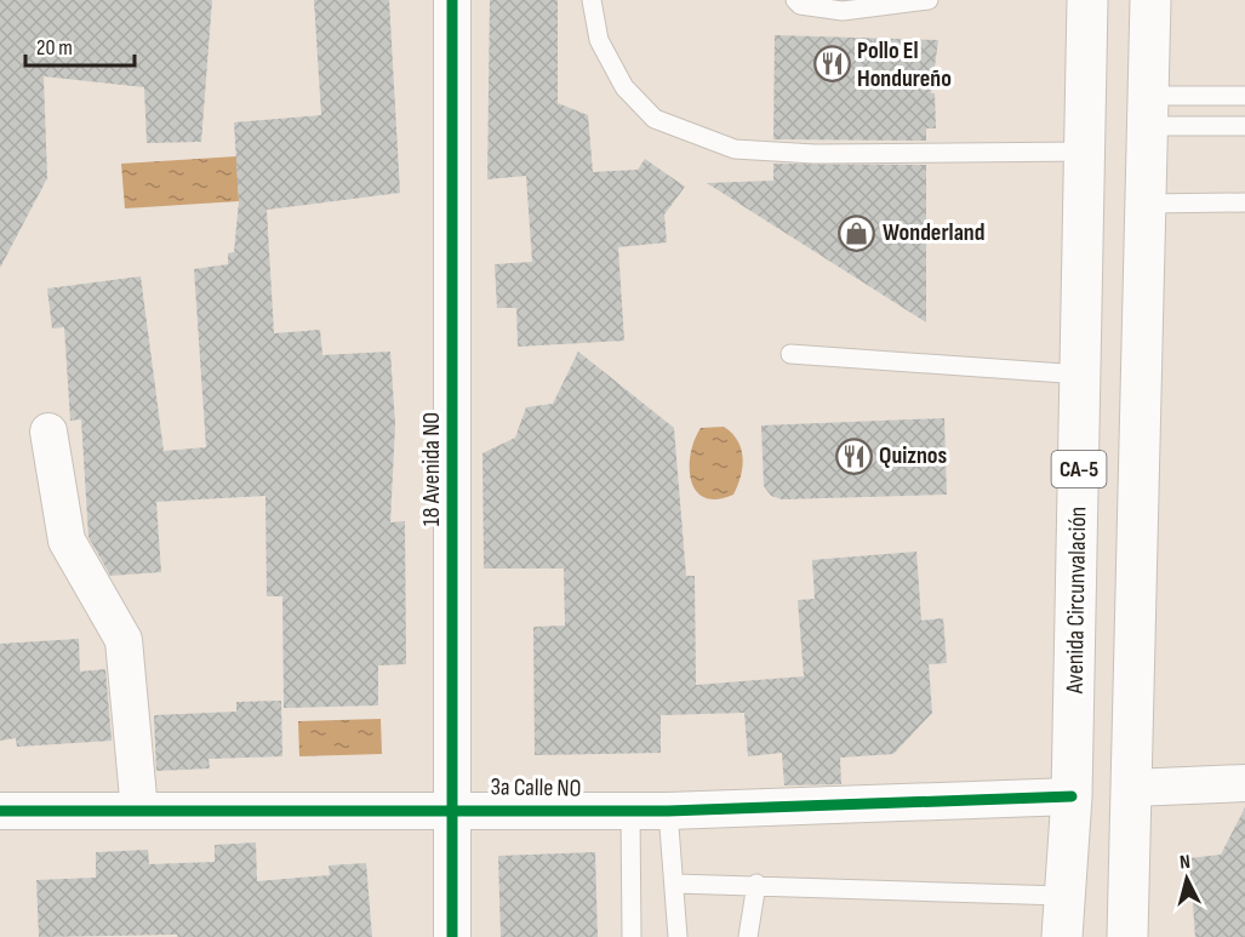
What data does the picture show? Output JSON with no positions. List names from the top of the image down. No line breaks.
{"streets":{"highway":["CA-5","Avenida Circunvalación"],"street":["18 Avenida NO","3a Calle NO"]},"crossings":[["18 Avenida NO","3a Calle NO"],["Avenida Circunvalación","3a Calle NO"]],"places":{"restaurant":["Pollo El Hondureño","Quiznos"],"shop":["Wonderland"]},"scale_bar":"20 m","north":"top"}
